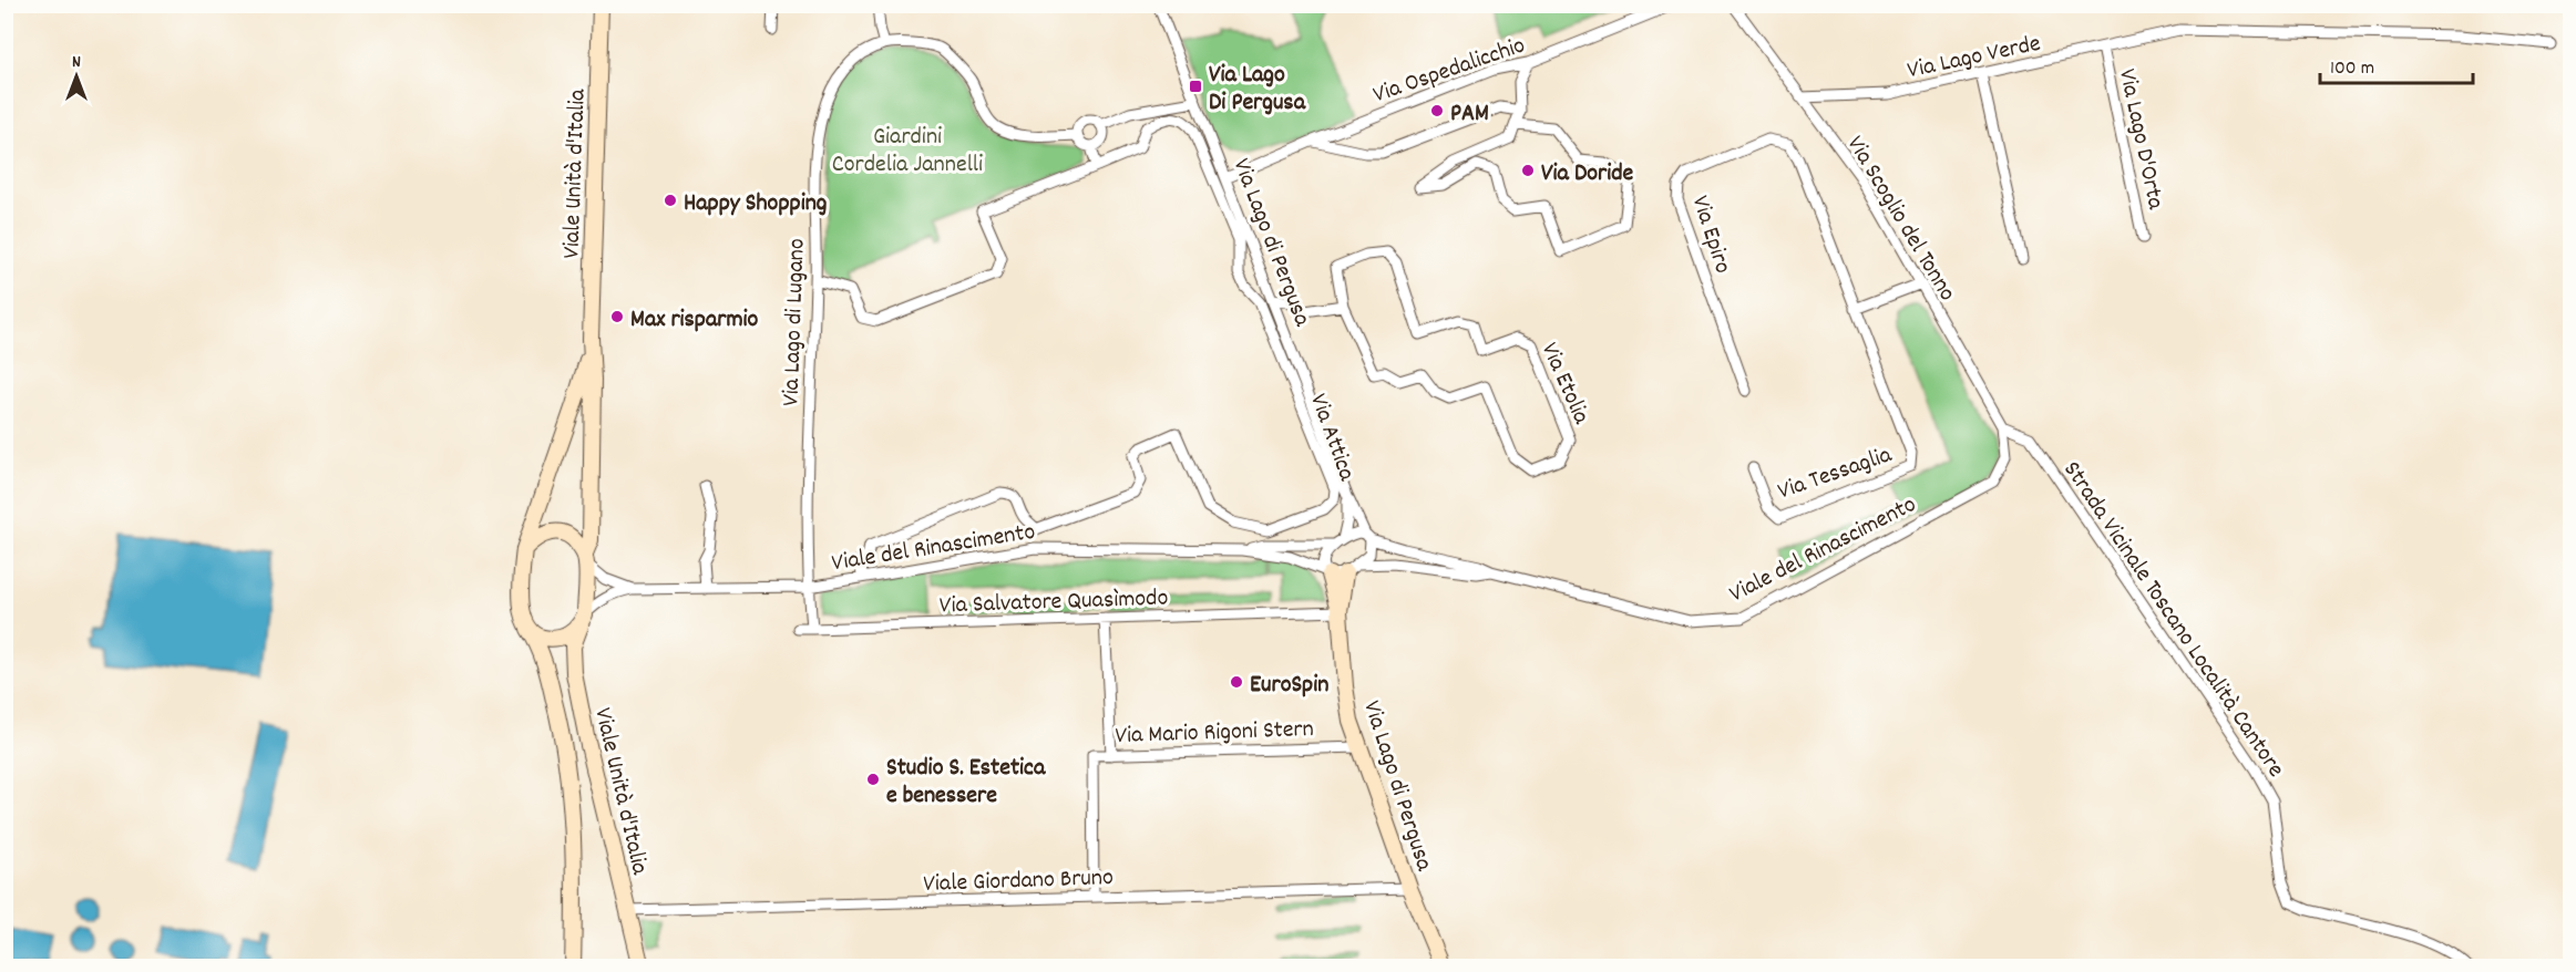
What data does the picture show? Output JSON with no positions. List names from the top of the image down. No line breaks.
{"streets":{"main road":["Viale Unità d'Italia","Via Lago di Pergusa"],"street":["Via Lago Verde","Via Ospedalicchio","Via Lago D'Orta","Via Scoglio del Tonno","Via Epiro","Via Lago di Lugano","Via Etolia","Via Attica","Via Tessaglia","Viale del Rinascimento","Via Salvatore Quasìmodo","Strada Vicinale Toscano Località Cantore","Via Mario Rigoni Stern","Viale Giordano Bruno"]},"crossings":[["Via Lago Verde","Via Lago D'Orta"],["Via Lago Verde","Via Scoglio del Tonno"],["Via Ospedalicchio","Via Lago di Pergusa"],["Viale Unità d'Italia","Viale del Rinascimento"],["Viale Unità d'Italia","Viale Giordano Bruno"],["Via Scoglio del Tonno","Viale del Rinascimento"],["Via Scoglio del Tonno","Strada Vicinale Toscano Località Cantore"],["Via Epiro","Via Tessaglia"],["Via Lago di Pergusa","Viale del Rinascimento"],["Via Lago di Pergusa","Via Salvatore Quasìmodo"],["Via Lago di Pergusa","Via Mario Rigoni Stern"],["Via Lago di Pergusa","Viale Giordano Bruno"],["Via Lago di Lugano","Viale del Rinascimento"],["Via Attica","Viale del Rinascimento"],["Viale del Rinascimento","Strada Vicinale Toscano Località Cantore"],["Via Mario Rigoni Stern","Viale Giordano Bruno"]],"parks":["Giardini Cordelia Jannelli"],"places":{"transit":["Via Lago Di Pergusa"],"other":["PAM","Via Doride","Happy Shopping","Max risparmio","EuroSpin","Studio S. Estetica e benessere"]},"scale_bar":"100 m","north":"top"}
